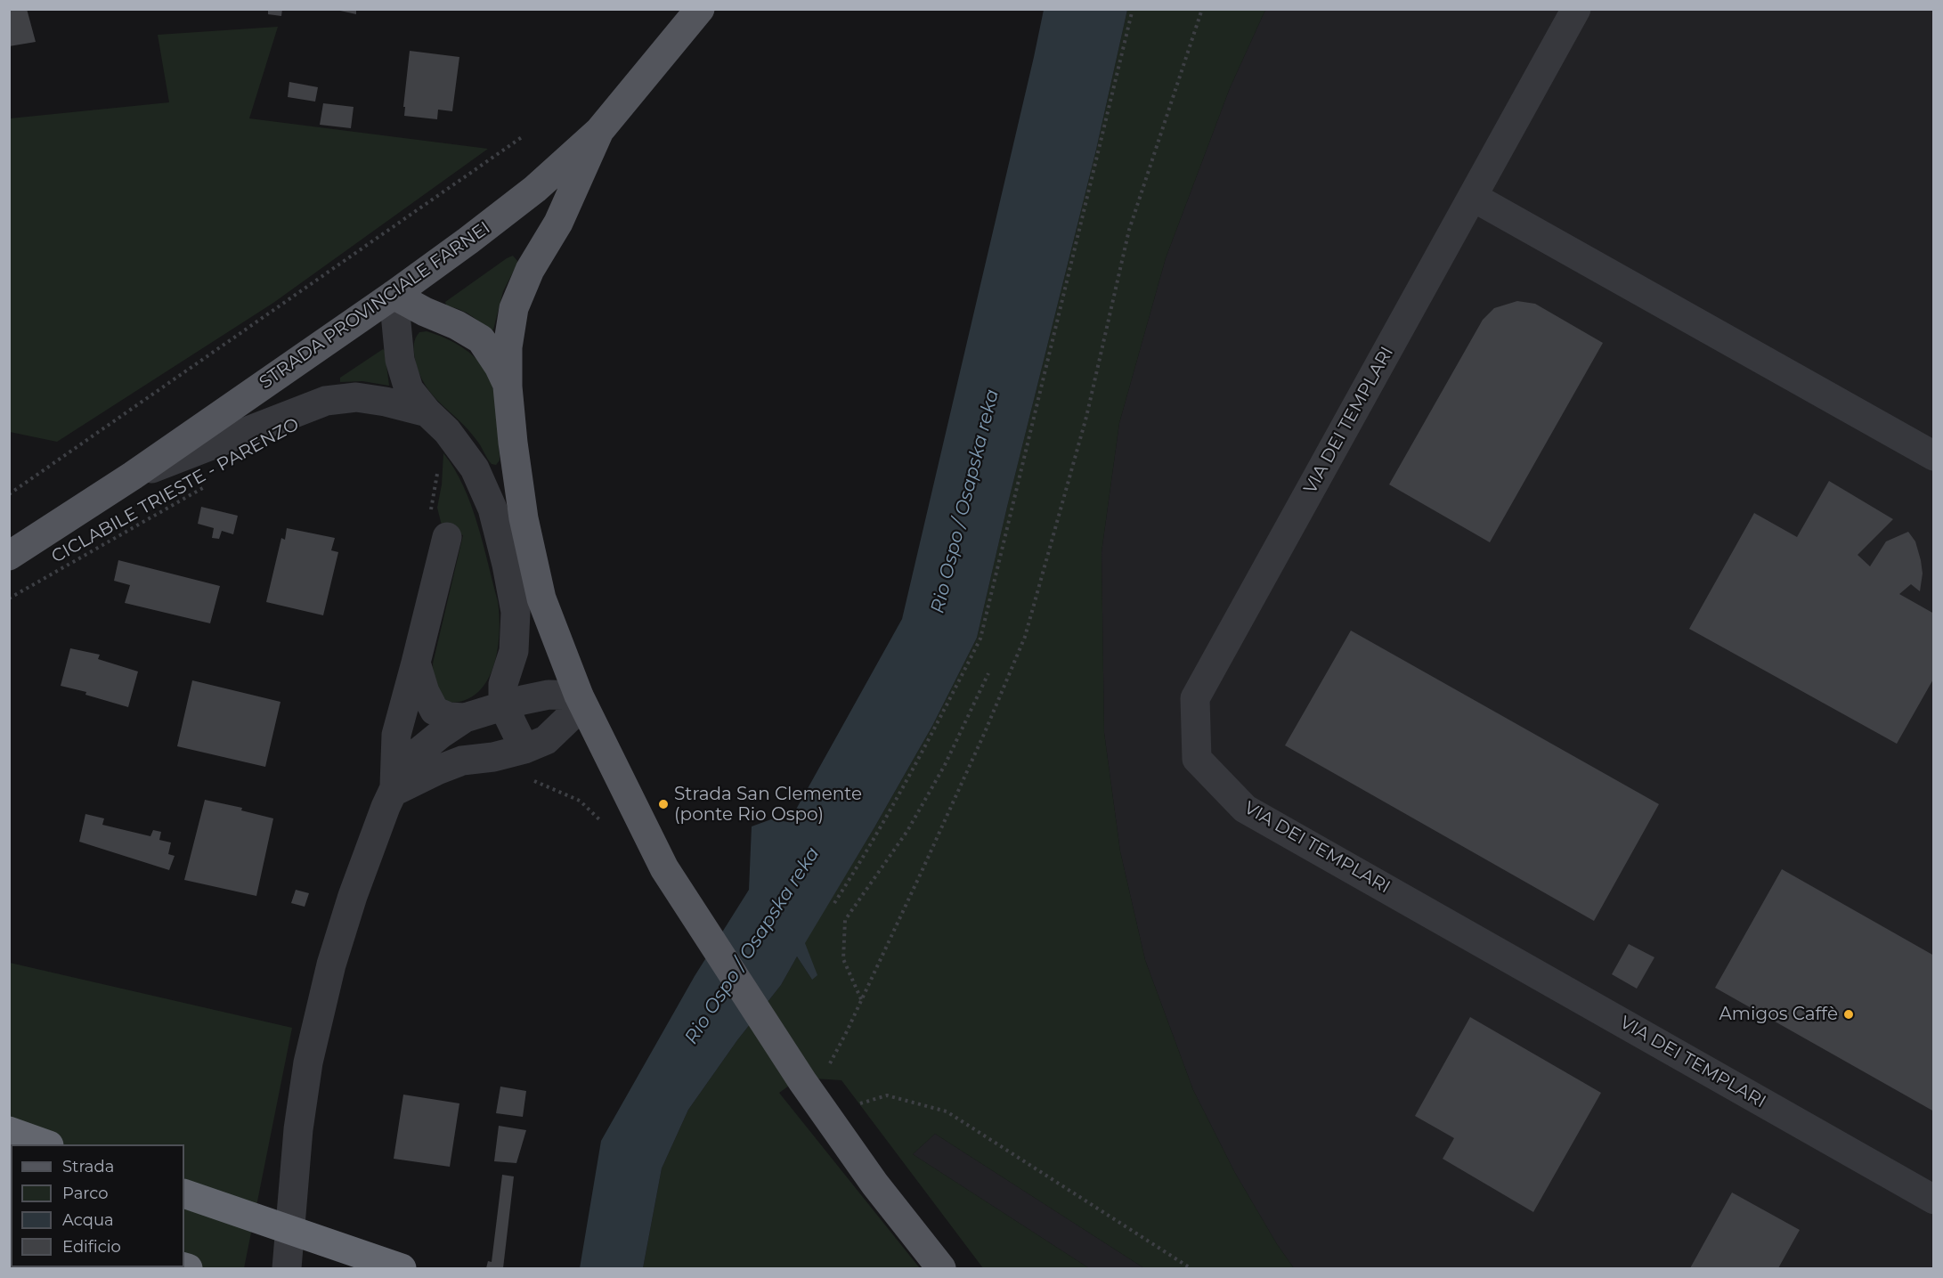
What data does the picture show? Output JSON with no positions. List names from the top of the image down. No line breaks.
{"streets":{"main road":["STRADA PROVINCIALE FARNEI"],"street":["VIA DEI TEMPLARI"],"path":["CICLABILE TRIESTE - PARENZO"]},"water":["Rio Ospo / Osapska reka"],"places":["Strada San Clemente (ponte Rio Ospo)","Amigos Caffè"],"legend":["Strada","Parco","Acqua","Edificio"]}
